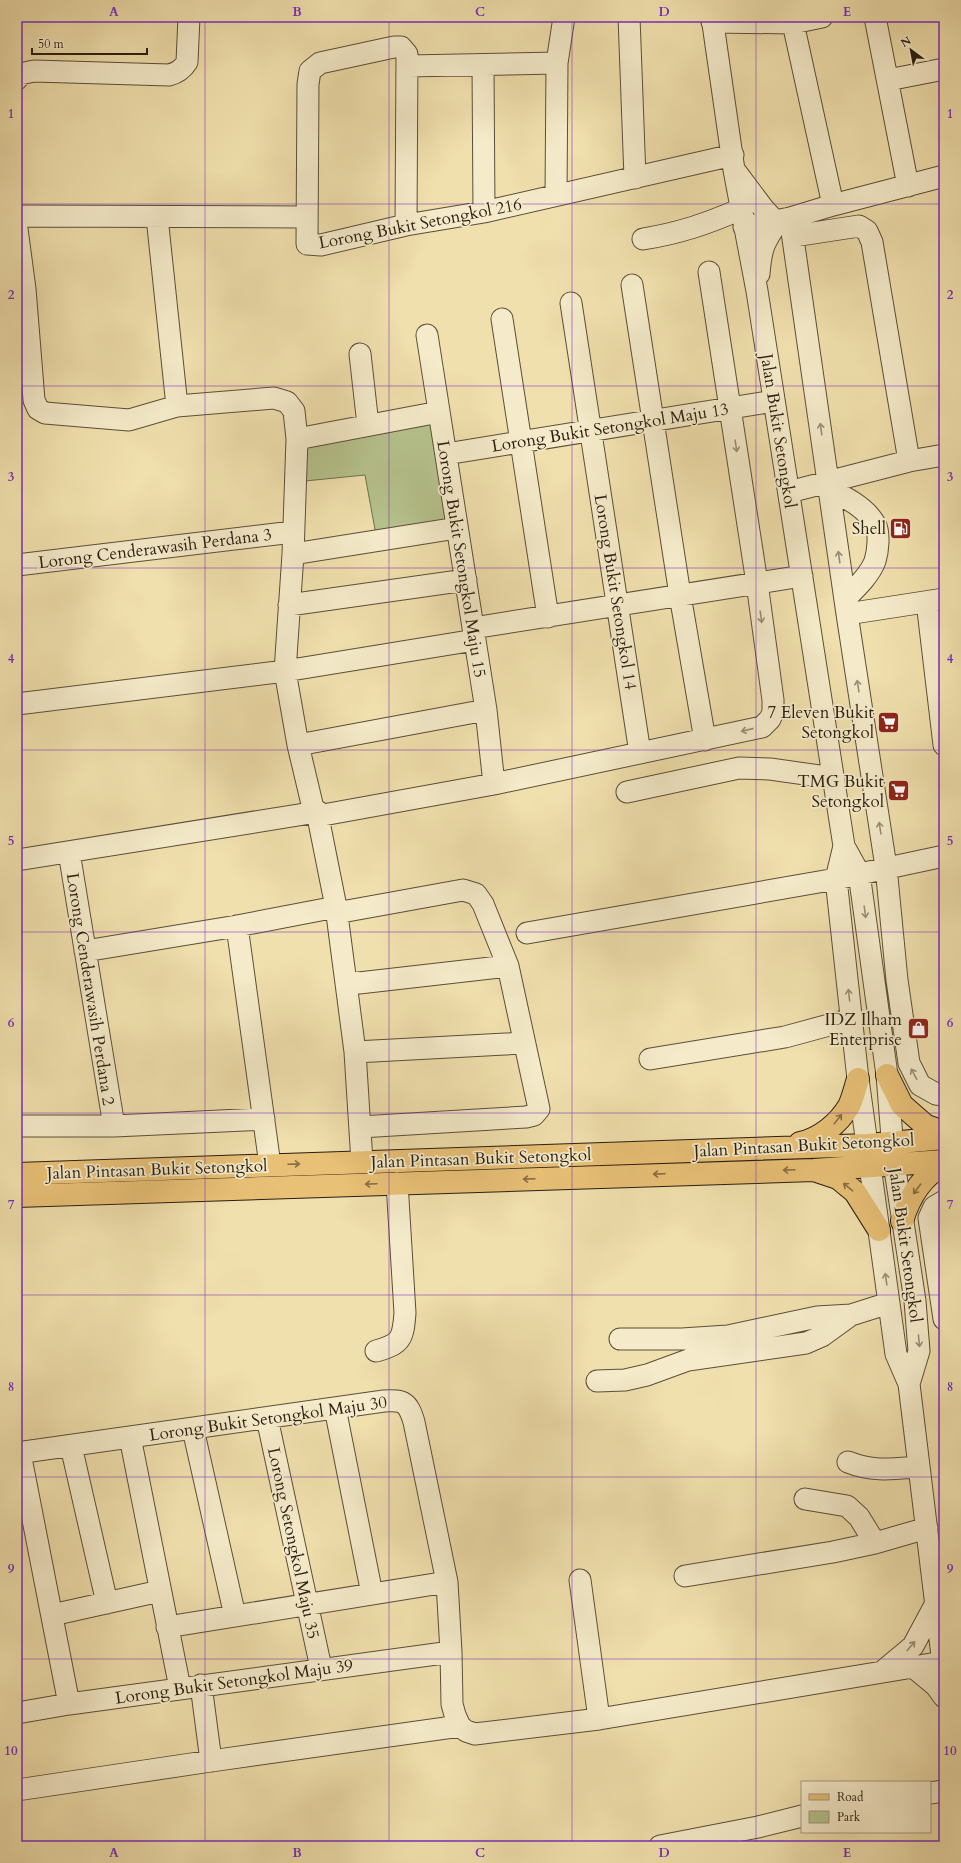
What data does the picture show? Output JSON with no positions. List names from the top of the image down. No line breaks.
{"streets":{"main road":["Jalan Pintasan Bukit Setongkol"],"street":["Lorong Bukit Setongkol 216","Lorong Bukit Setongkol Maju 13","Jalan Bukit Setongkol","Lorong Cenderawasih Perdana 3","Lorong Bukit Setongkol Maju 15","Lorong Bukit Setongkol 14","Lorong Cenderawasih Perdana 2","Lorong Bukit Setongkol Maju 30","Lorong Setongkol Maju 35","Lorong Bukit Setongkol Maju 39"]},"crossings":[["Lorong Bukit Setongkol 216","Jalan Bukit Setongkol"],["Lorong Bukit Setongkol Maju 13","Jalan Bukit Setongkol"],["Lorong Bukit Setongkol Maju 13","Lorong Bukit Setongkol Maju 15"],["Lorong Bukit Setongkol Maju 13","Lorong Bukit Setongkol 14"],["Jalan Bukit Setongkol","Jalan Pintasan Bukit Setongkol"],["Lorong Bukit Setongkol Maju 30","Lorong Setongkol Maju 35"],["Lorong Bukit Setongkol Maju 30","Lorong Bukit Setongkol Maju 39"],["Lorong Setongkol Maju 35","Lorong Bukit Setongkol Maju 39"]],"places":{"fuel station":["Shell"],"supermarket":["7 Eleven Bukit Setongkol","TMG Bukit Setongkol"],"shop":["IDZ Ilham Enterprise"]},"legend":["Road","Park"],"scale_bar":"50 m","north":"top left","grid":{"columns":["A","B","C","D","E"],"rows":["1","2","3","4","5","6","7","8","9","10"]}}
